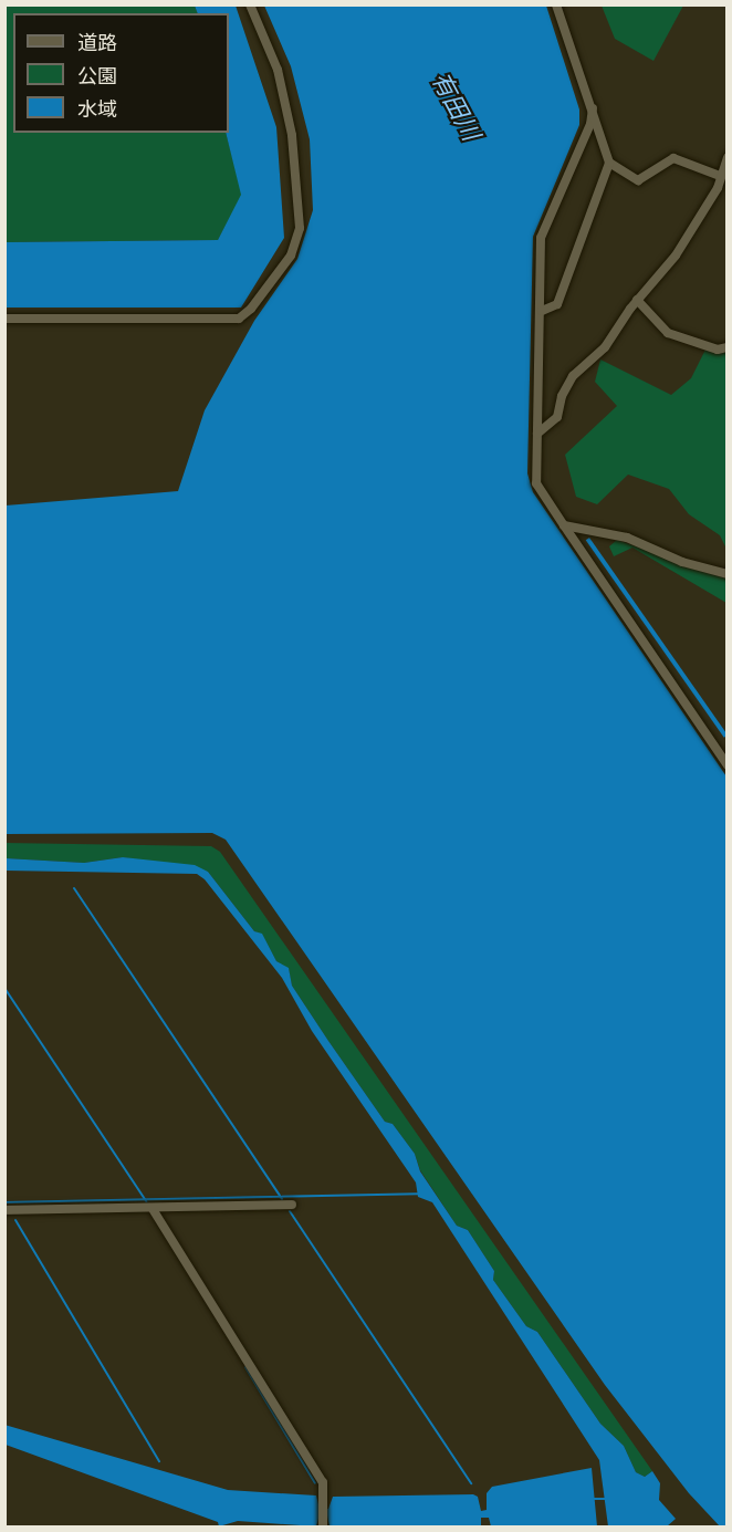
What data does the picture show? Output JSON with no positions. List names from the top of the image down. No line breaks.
{"water":["有田川"],"legend":["道路","公園","水域"]}
